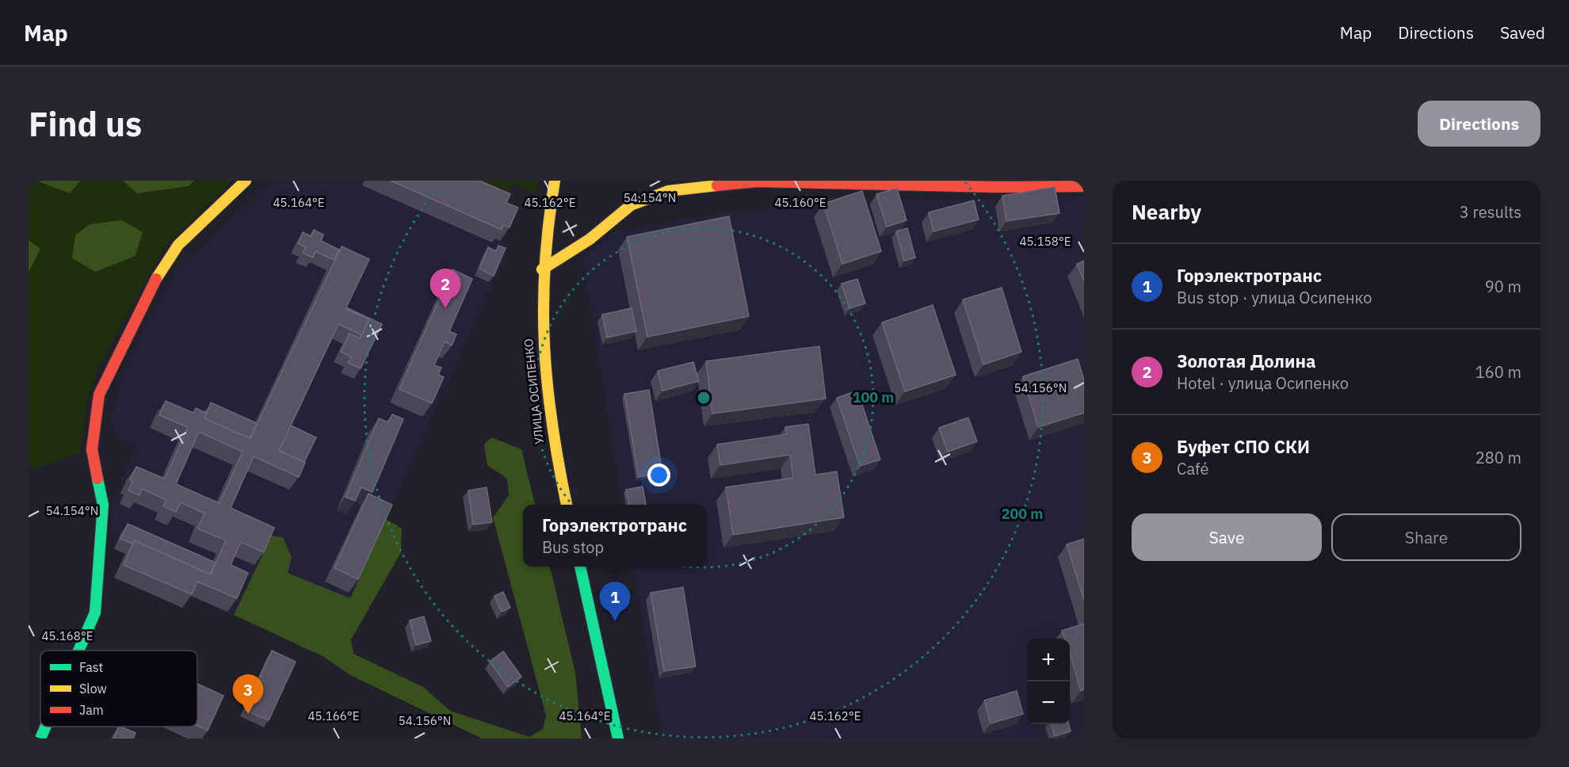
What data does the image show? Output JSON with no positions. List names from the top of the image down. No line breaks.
{"streets":{"street":["УЛИЦА ОСИПЕНКО"]},"legend":["Fast","Slow","Jam"],"page":{"header":"Map","nav":["Map","Directions","Saved"],"buttons":["Directions",["Save","Share"]],"title":"Find us","heading":["Nearby","3 results"],"list":[{"mark":"1","name":"Горэлектротранс","note":"Bus stop · улица Осипенко","value":"90 m"},{"mark":"2","name":"Золотая Долина","note":"Hotel · улица Осипенко","value":"160 m"},{"mark":"3","name":"Буфет СПО СКИ","note":"Café","value":"280 m"}],"pins":["2","1","3"],"popup":["Горэлектротранс","Bus stop"],"map_buttons":["+","−"]},"coordinates":["54.154°N","45.164°E","45.162°E","45.160°E","45.158°E","54.156°N","45.168°E","45.166°E"],"rings":["100 m","200 m"]}
